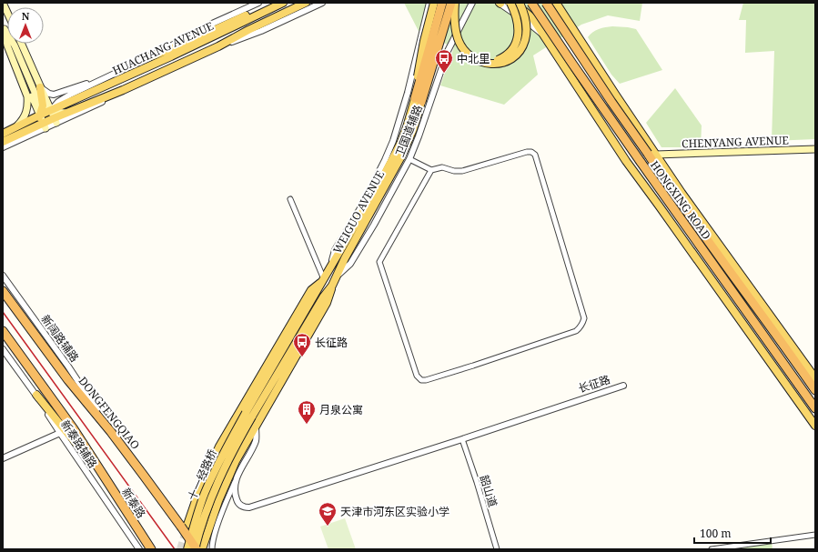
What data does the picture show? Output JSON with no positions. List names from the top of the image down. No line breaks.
{"streets":{"highway":["HONGXING ROAD","WEIGUO AVENUE","DONGFENGQIAO","新泰路"],"main road":["HUACHANG AVENUE","CHENYANG AVENUE","十一经路桥"],"street":["卫国道辅路","新阔路辅路","长征路","新泰路辅路","韶山道"]},"crossings":[["卫国道辅路","WEIGUO AVENUE"],["CHENYANG AVENUE","HONGXING ROAD"],["WEIGUO AVENUE","十一经路桥"],["新阔路辅路","DONGFENGQIAO"],["长征路","韶山道"]],"places":{"bus stop":["中北里","长征路"],"building":["月泉公寓"],"school or university":["天津市河东区实验小学"]},"scale_bar":"100 m","north":"top"}
